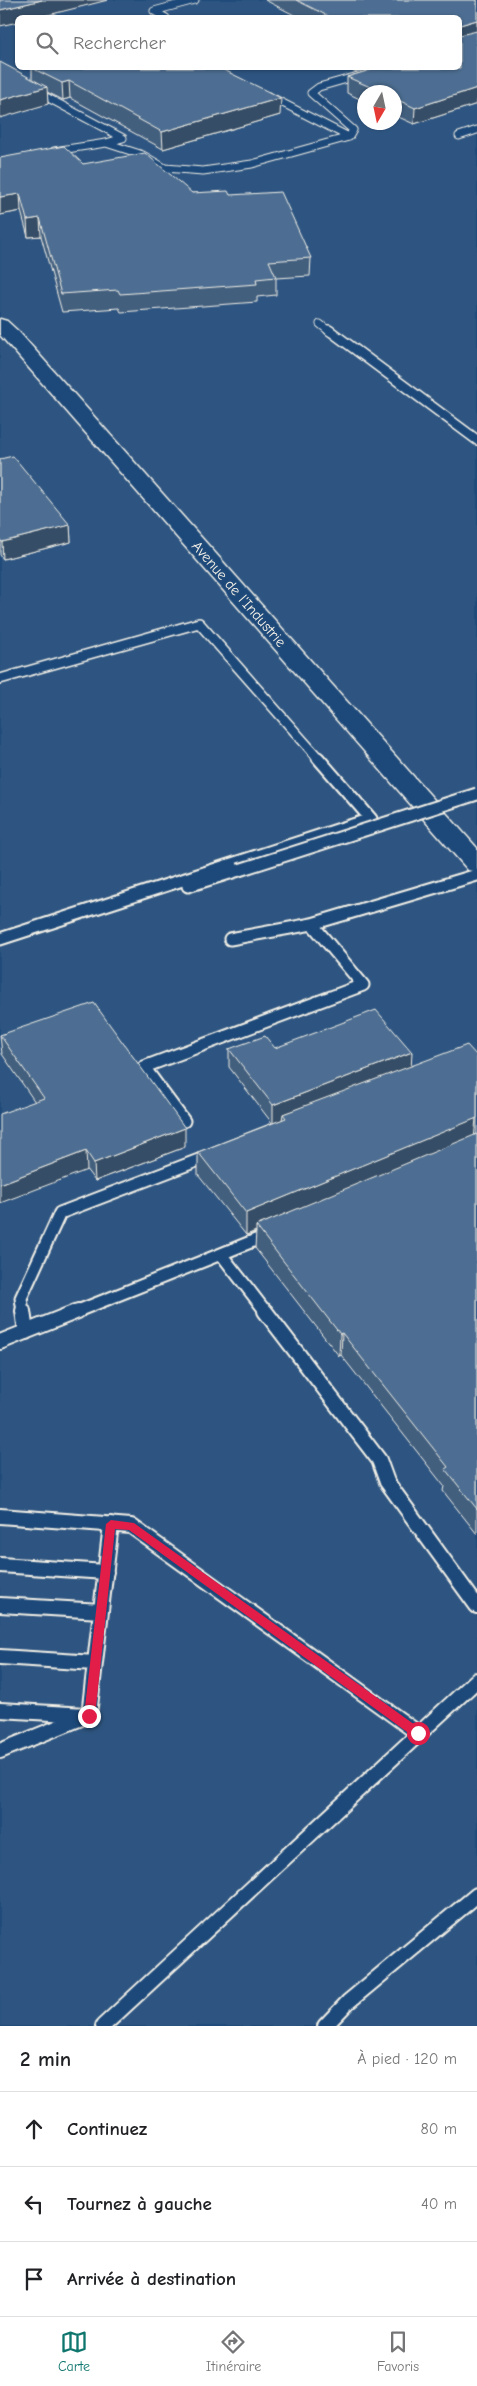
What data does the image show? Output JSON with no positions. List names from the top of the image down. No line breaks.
{"streets":{"street":["Avenue de l'Industrie"]},"north":"bottom","page":{"search":"Rechercher","heading":["2 min","À pied · 120 m"],"list":[["Continuez","80 m"],["Tournez à gauche","40 m"],"Arrivée à destination"],"nav":["Carte","Itinéraire","Favoris"]}}
